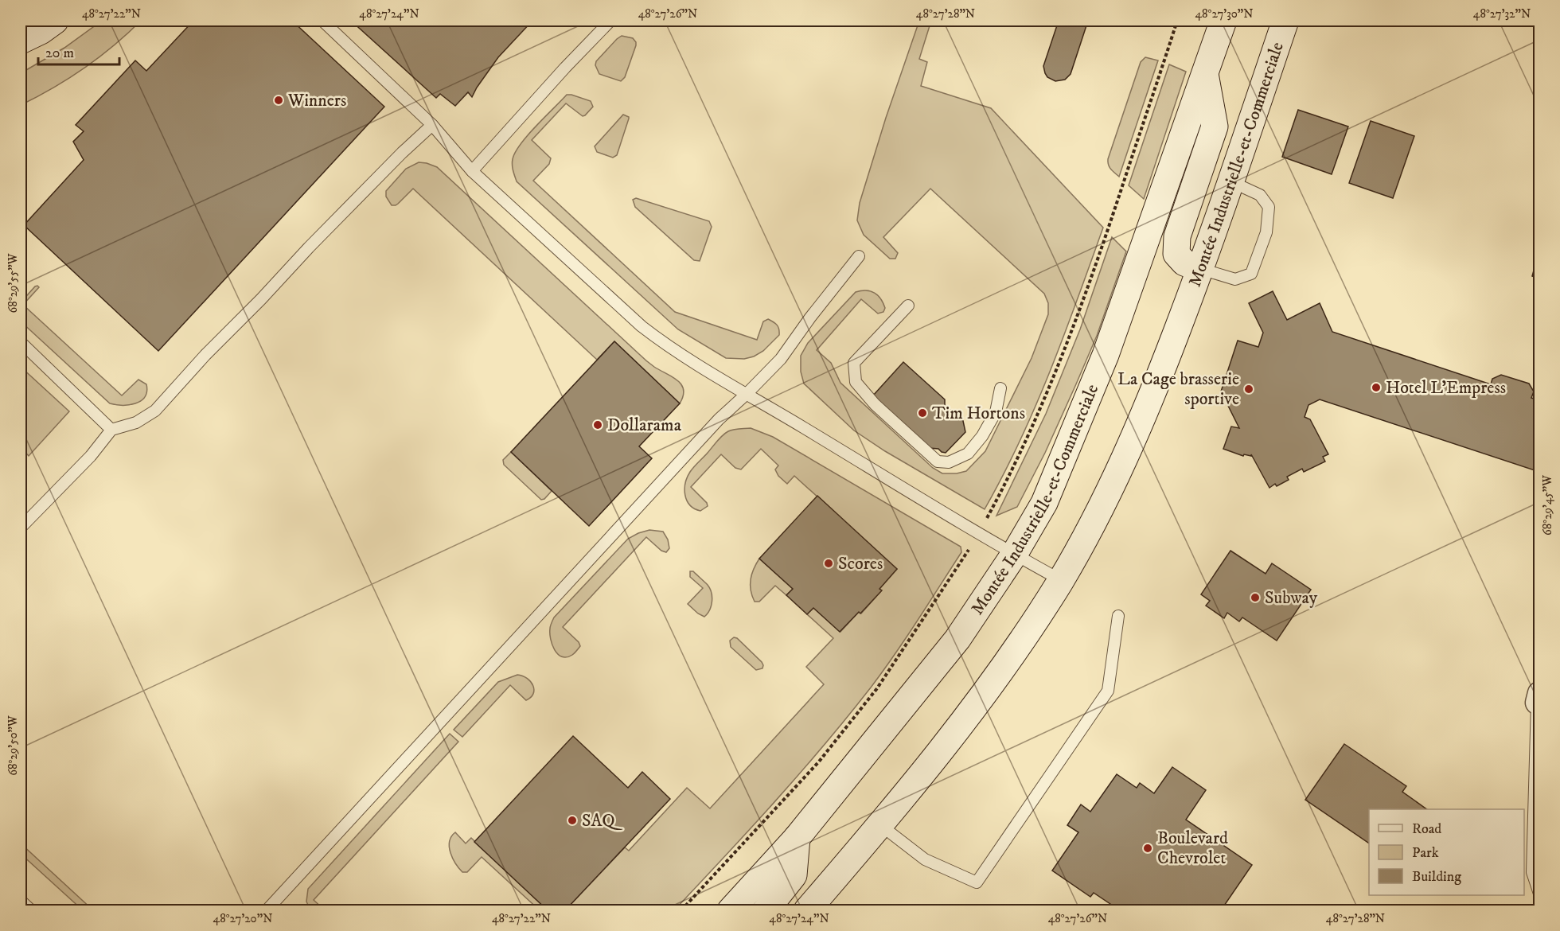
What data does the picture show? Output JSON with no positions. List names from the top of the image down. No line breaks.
{"streets":{"main road":["Montée Industrielle-et-Commerciale"]},"places":["Winners","Hotel L'Empress","La Cage brasserie sportive","Tim Hortons","Dollarama","Scores","Subway","SAQ","Boulevard Chevrolet"],"legend":["Road","Park","Building"],"scale_bar":"20 m","coordinates":["48°27'22\"N","48°27'24\"N","48°27'26\"N","48°27'28\"N","48°27'30\"N","48°27'32\"N","68°29'55\"W","68°29'45\"W","68°29'50\"W","48°27'20\"N"]}
